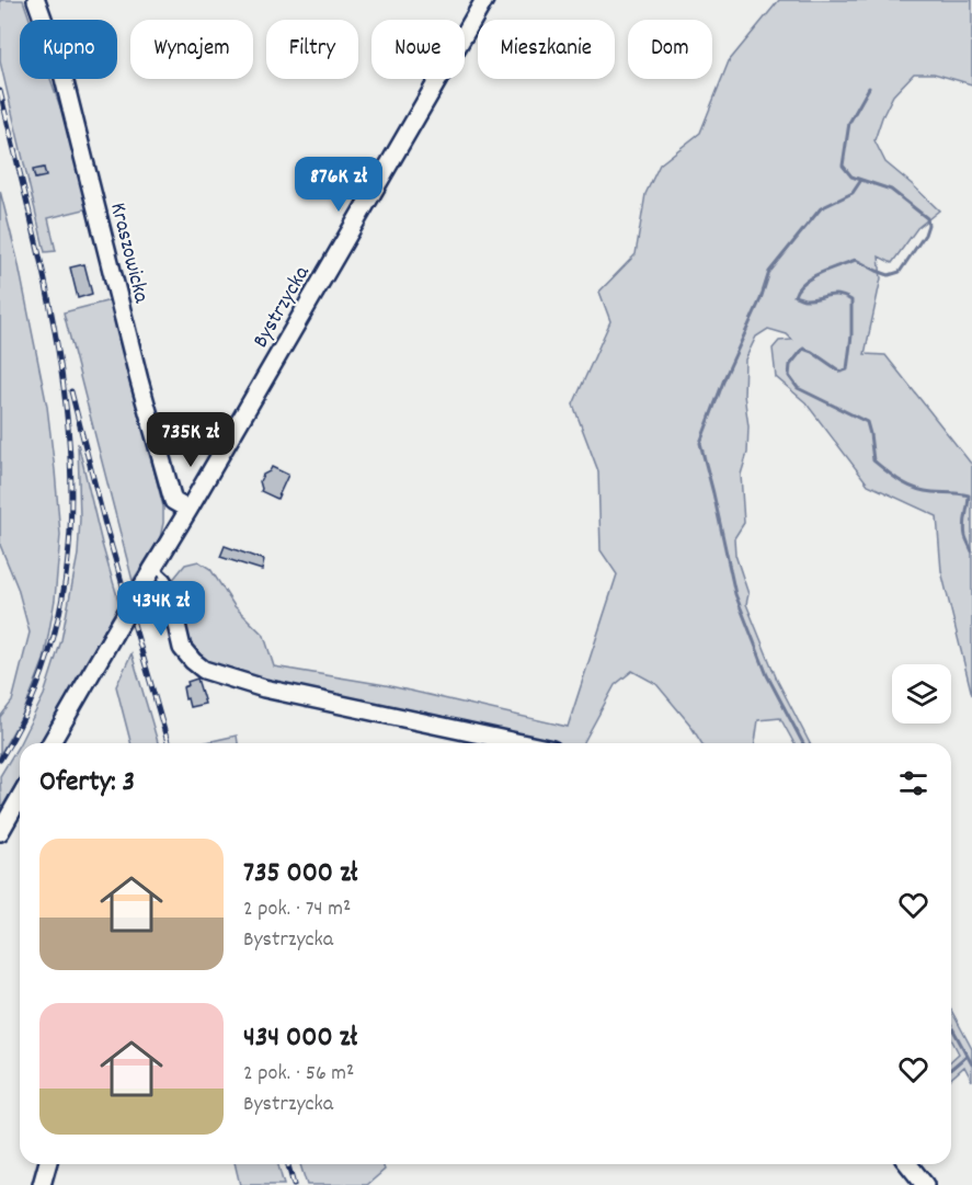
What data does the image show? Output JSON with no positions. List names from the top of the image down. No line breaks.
{"streets":{"street":["Kraszowicka","Bystrzycka"]},"crossings":[["Kraszowicka","Bystrzycka"]],"page":{"chip":["Kupno","Wynajem","Filtry","Nowe","Mieszkanie","Dom"],"price":["876K zł","735K zł","434K zł"],"heading":"Oferty: 3","list":[{"name":"735 000 zł","note":"2 pok. · 74 m² · Bystrzycka"},{"name":"434 000 zł","note":"2 pok. · 56 m² · Bystrzycka"}]}}
